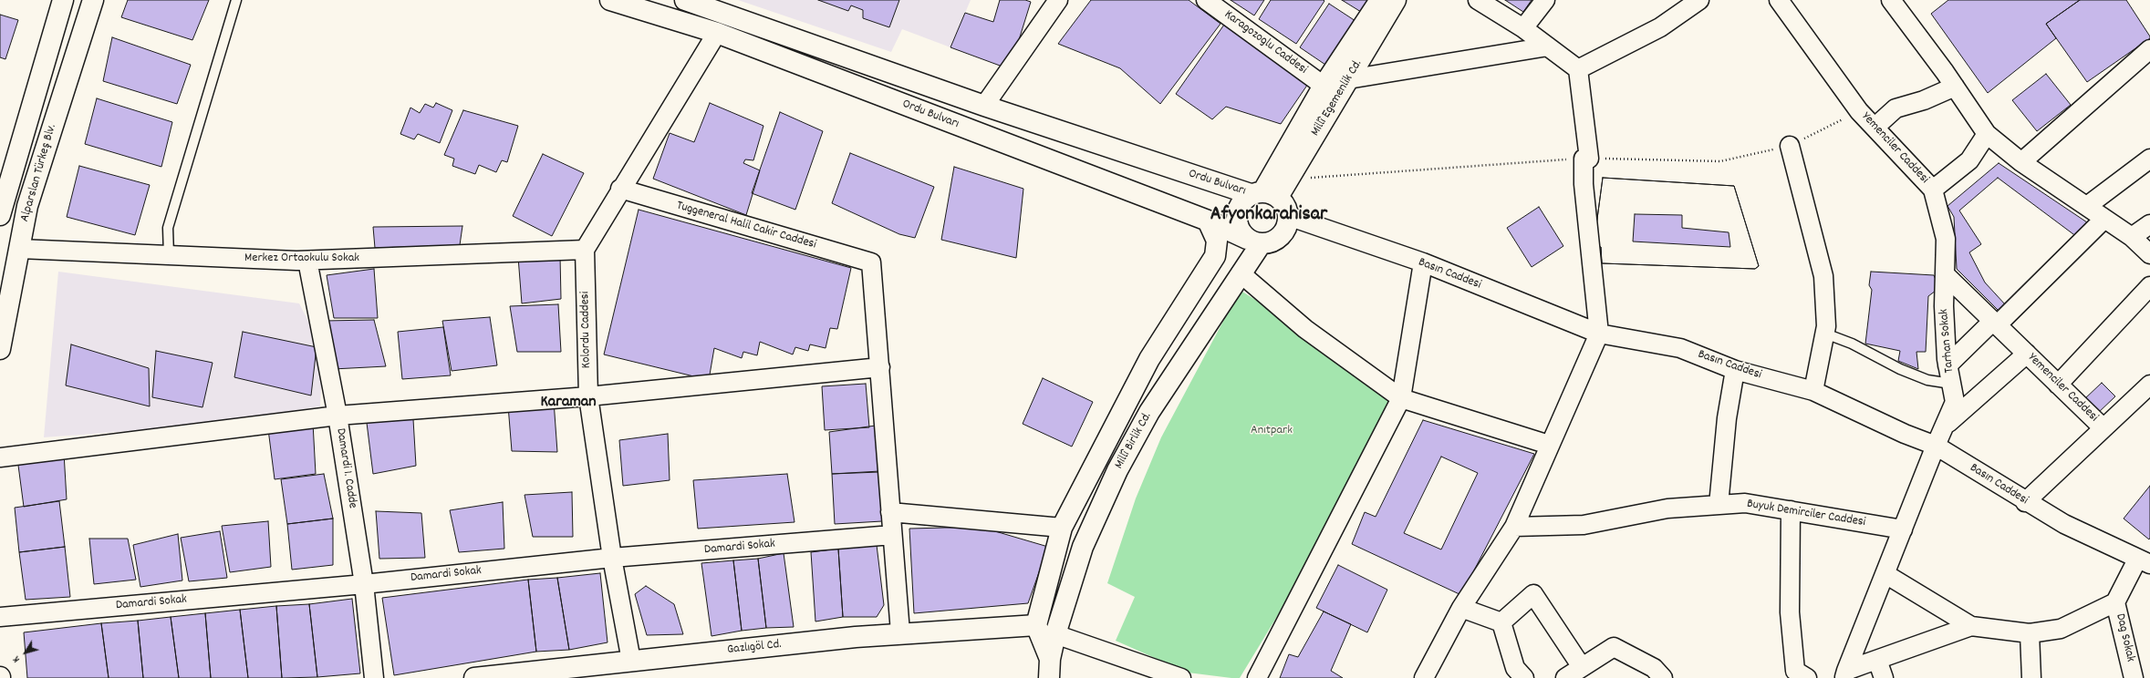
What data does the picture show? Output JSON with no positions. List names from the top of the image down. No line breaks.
{"streets":{"main road":["Millî Egemenlik Cd.","Ordu Bulvarı","Alparslan Türkeş Blv.","Millî Birlik Cd.","Gazlıgöl Cd."],"street":["Karagozoglu Caddesi","Yemenciler Caddesi","Tuggeneral Halil Cakir Caddesi","Merkez Ortaokulu Sokak","Basın Caddesi","Kolordu Caddesi","Tarhan Sokak","Damardi 1. Cadde","Buyuk Demirciler Caddesi","Damardi Sokak","Dag Sokak"]},"crossings":[["Karagozoglu Caddesi","Millî Egemenlik Cd."],["Millî Egemenlik Cd.","Ordu Bulvarı"],["Millî Egemenlik Cd.","Basın Caddesi"],["Millî Egemenlik Cd.","Millî Birlik Cd."],["Ordu Bulvarı","Basın Caddesi"],["Ordu Bulvarı","Millî Birlik Cd."],["Yemenciler Caddesi","Tarhan Sokak"],["Alparslan Türkeş Blv.","Merkez Ortaokulu Sokak"],["Merkez Ortaokulu Sokak","Kolordu Caddesi"],["Merkez Ortaokulu Sokak","Damardi 1. Cadde"],["Basın Caddesi","Tarhan Sokak"],["Basın Caddesi","Millî Birlik Cd."],["Basın Caddesi","Dag Sokak"],["Kolordu Caddesi","Damardi Sokak"],["Kolordu Caddesi","Gazlıgöl Cd."],["Tarhan Sokak","Buyuk Demirciler Caddesi"],["Millî Birlik Cd.","Gazlıgöl Cd."],["Damardi 1. Cadde","Damardi Sokak"]],"districts":["Afyonkarahisar","Karaman"],"parks":["Anıtpark"],"north":"bottom left"}
